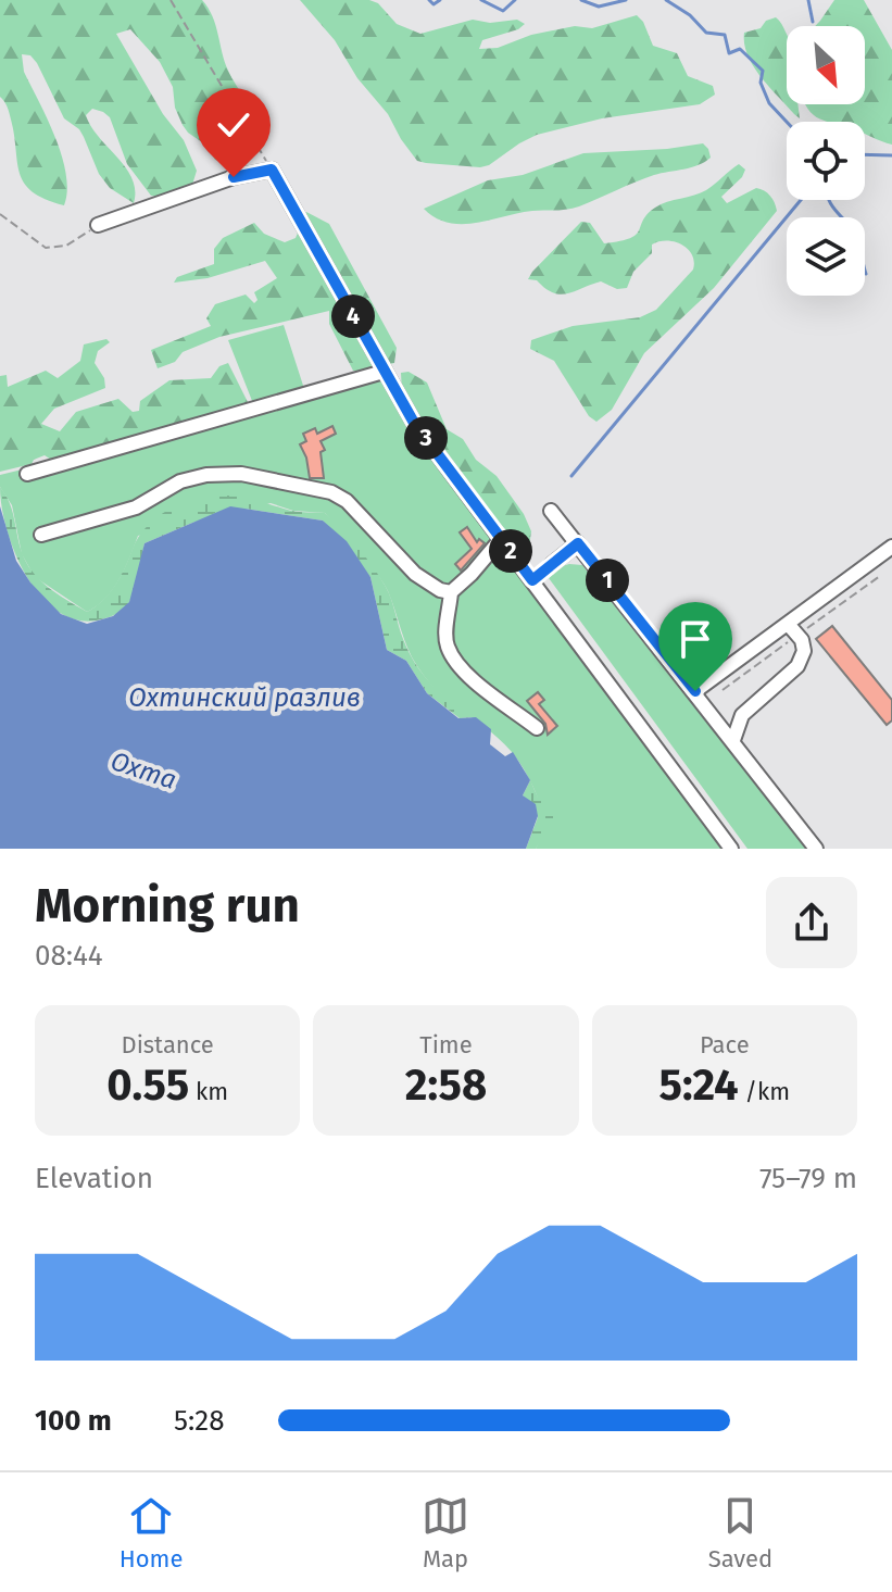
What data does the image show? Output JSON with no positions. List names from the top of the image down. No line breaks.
{"water":["Охтинский разлив","Охта"],"north":"bottom right","page":{"pins":["4","3","2","1"],"heading":["Morning run","08:44"],"stats":[["Distance","0.55 km"],["Time","2:58"],["Pace","5:24 /km"]],"chart":["Elevation","75–79 m"],"list":[{"name":"100 m","note":"5:28"}],"tabs":["Home","Map","Saved"]}}
